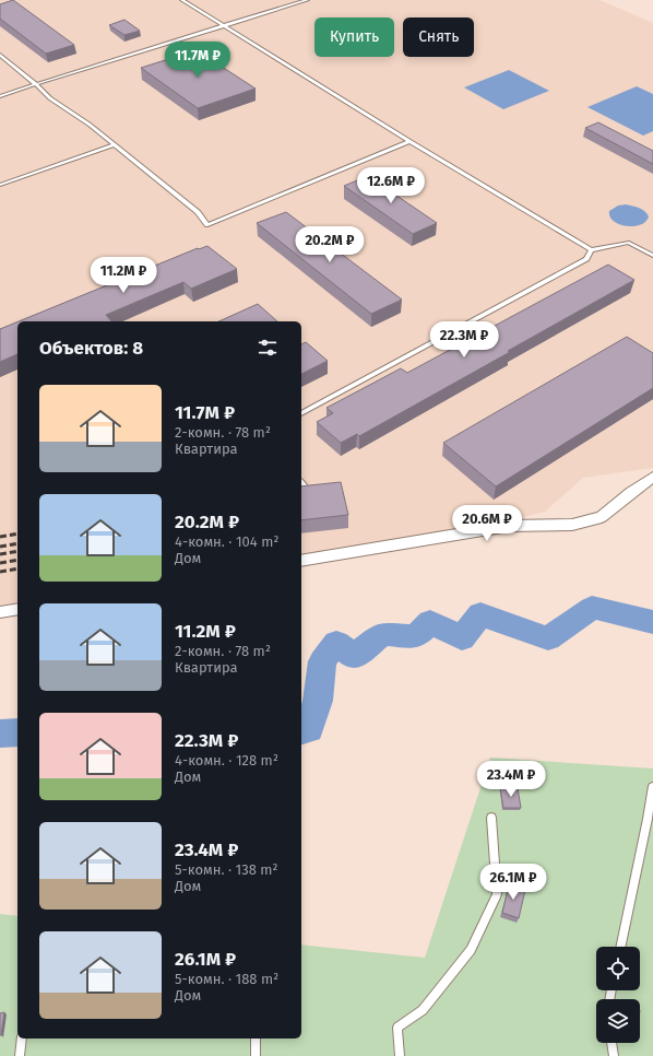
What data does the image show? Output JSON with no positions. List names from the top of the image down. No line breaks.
{"page":{"chip":["Купить","Снять"],"price":["11.7M ₽","12.6M ₽","20.2M ₽","11.2M ₽","22.3M ₽","20.6M ₽","23.4M ₽","26.1M ₽"],"heading":"Объектов: 8","list":[{"name":"11.7M ₽","note":"2-комн. · 78 m² · Квартира"},{"name":"20.2M ₽","note":"4-комн. · 104 m² · Дом"},{"name":"11.2M ₽","note":"2-комн. · 78 m² · Квартира"},{"name":"22.3M ₽","note":"4-комн. · 128 m² · Дом"},{"name":"23.4M ₽","note":"5-комн. · 138 m² · Дом"},{"name":"26.1M ₽","note":"5-комн. · 188 m² · Дом"}]}}
